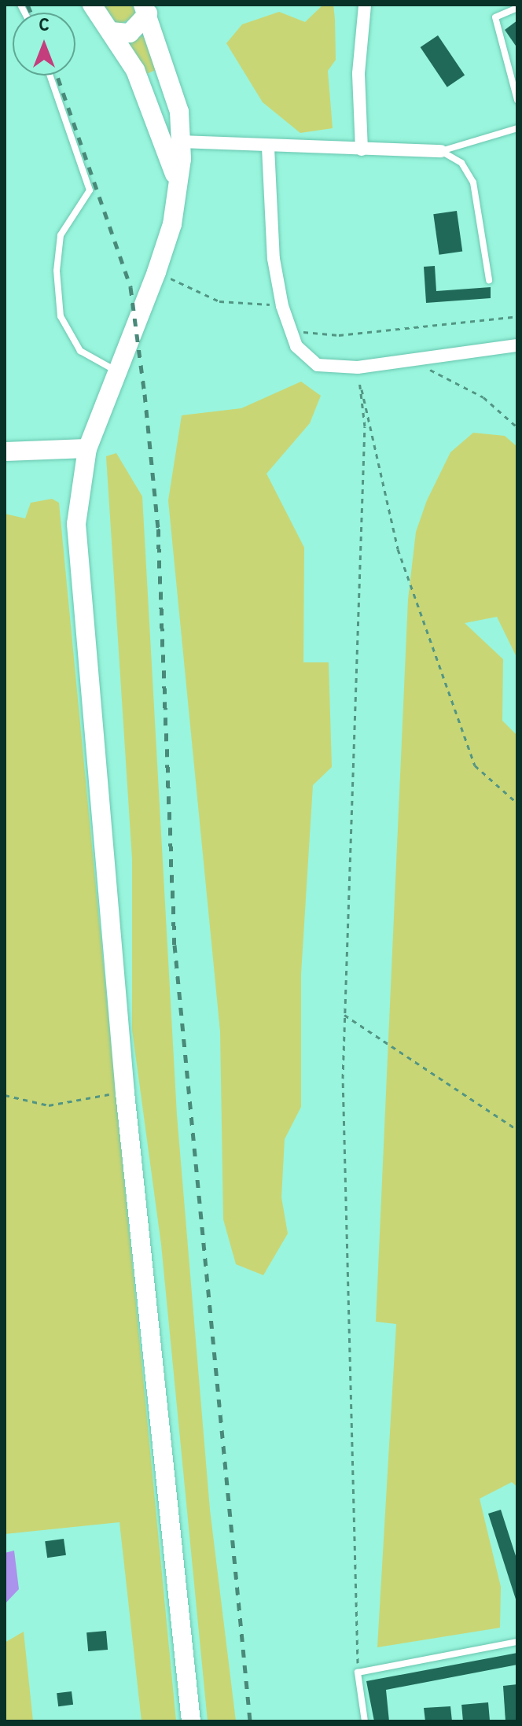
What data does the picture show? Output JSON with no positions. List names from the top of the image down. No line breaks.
{"north":"top"}
